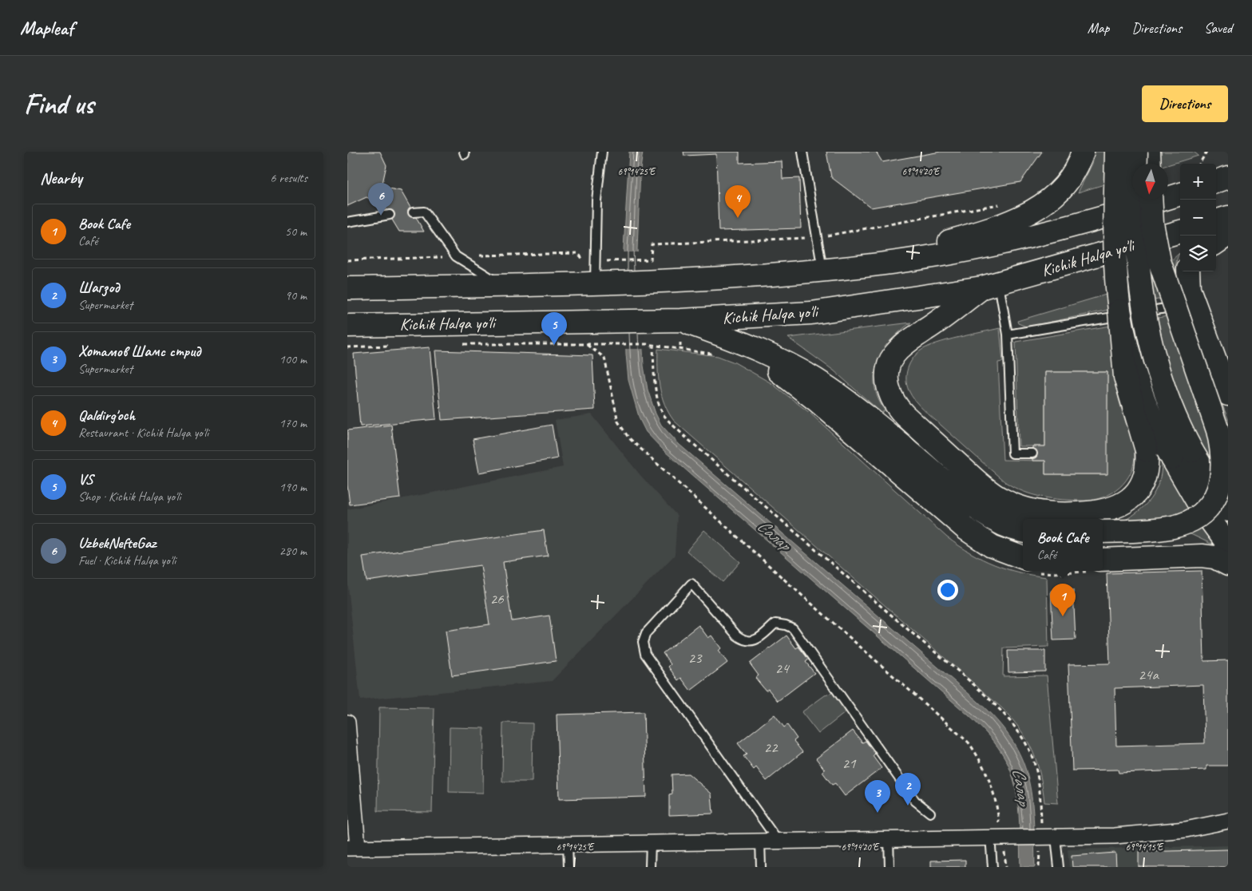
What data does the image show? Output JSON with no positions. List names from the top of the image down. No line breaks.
{"streets":{"main road":["Kichik Halqa yo'li"]},"water":["Салар"],"house_numbers":["26","23","24","24а","22","21"],"north":"bottom","page":{"header":"Mapleaf","nav":["Map","Directions","Saved"],"buttons":"Directions","title":"Find us","heading":["Nearby","6 results"],"map_buttons":["+","−"],"pins":["6","4","5","1","2","3"],"list":[{"mark":"1","name":"Book Cafe","note":"Café","value":"50 m"},{"mark":"2","name":"Шагзод","note":"Supermarket","value":"90 m"},{"mark":"3","name":"Хотамов Шамс стрид","note":"Supermarket","value":"100 m"},{"mark":"4","name":"Qaldirg'och","note":"Restaurant · Kichik Halqa yo'li","value":"170 m"},{"mark":"5","name":"VS","note":"Shop · Kichik Halqa yo'li","value":"190 m"},{"mark":"6","name":"UzbekNefteGaz","note":"Fuel · Kichik Halqa yo'li","value":"280 m"}],"popup":["Book Cafe","Café"]},"coordinates":["69°14'25\"E","69°14'20\"E","69°14'15\"E"]}
